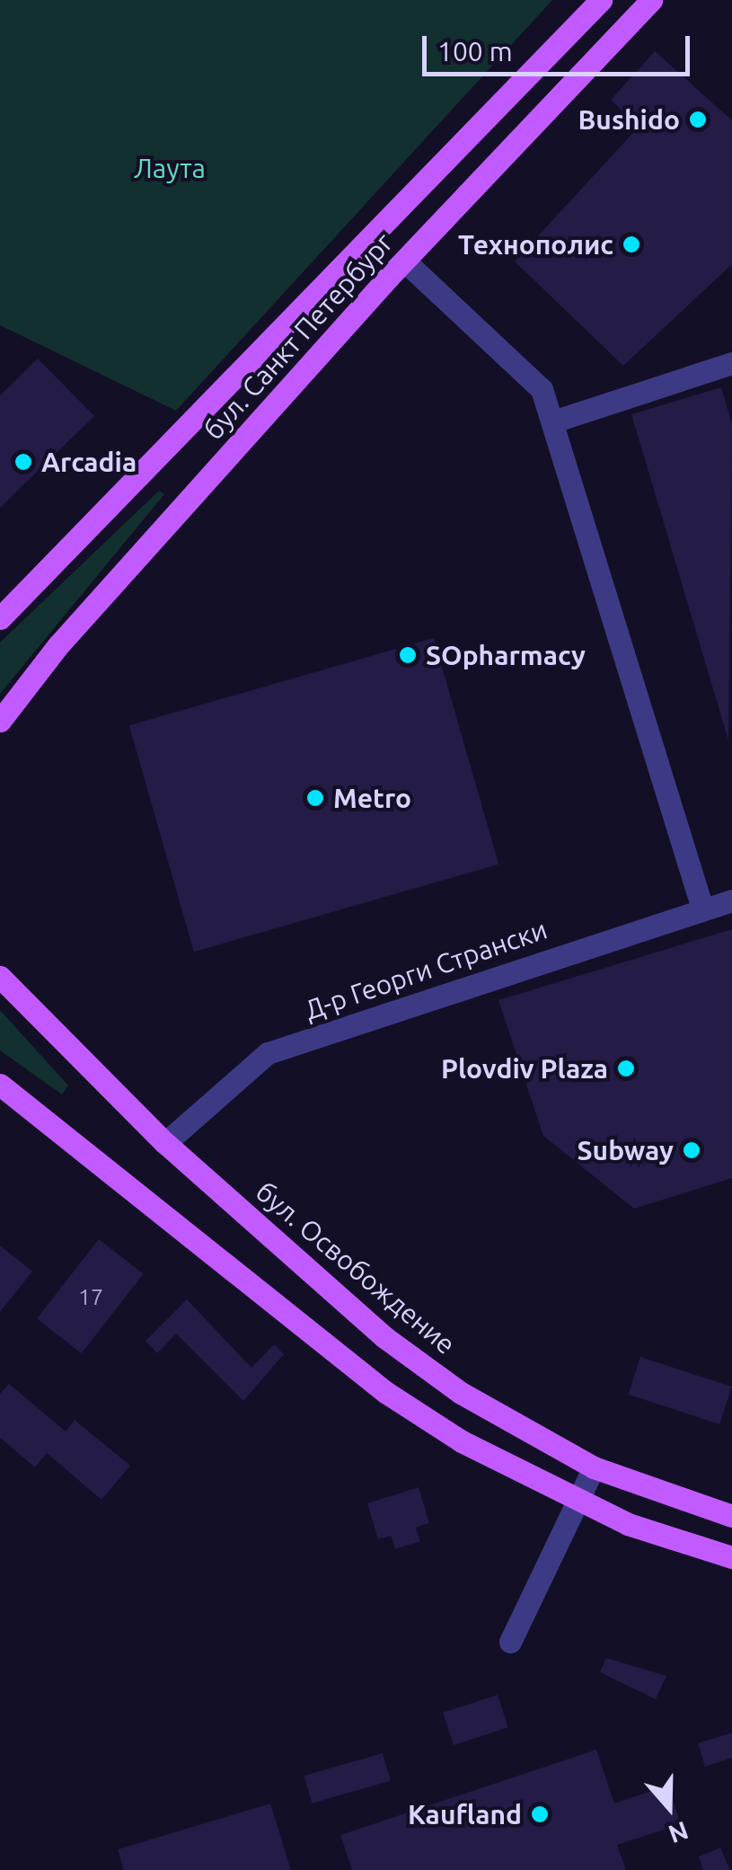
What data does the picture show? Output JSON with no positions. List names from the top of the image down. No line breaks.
{"streets":{"main road":["бул. Санкт Петербург","бул. Освобождение"],"street":["Д-р Георги Странски"]},"crossings":[["Д-р Георги Странски","бул. Освобождение"]],"parks":["Лаута"],"places":["Bushido","Технополис","Arcadia","SOpharmacy","Metro","Plovdiv Plaza","Subway","Kaufland"],"house_numbers":["17"],"scale_bar":"100 m","north":"bottom"}
